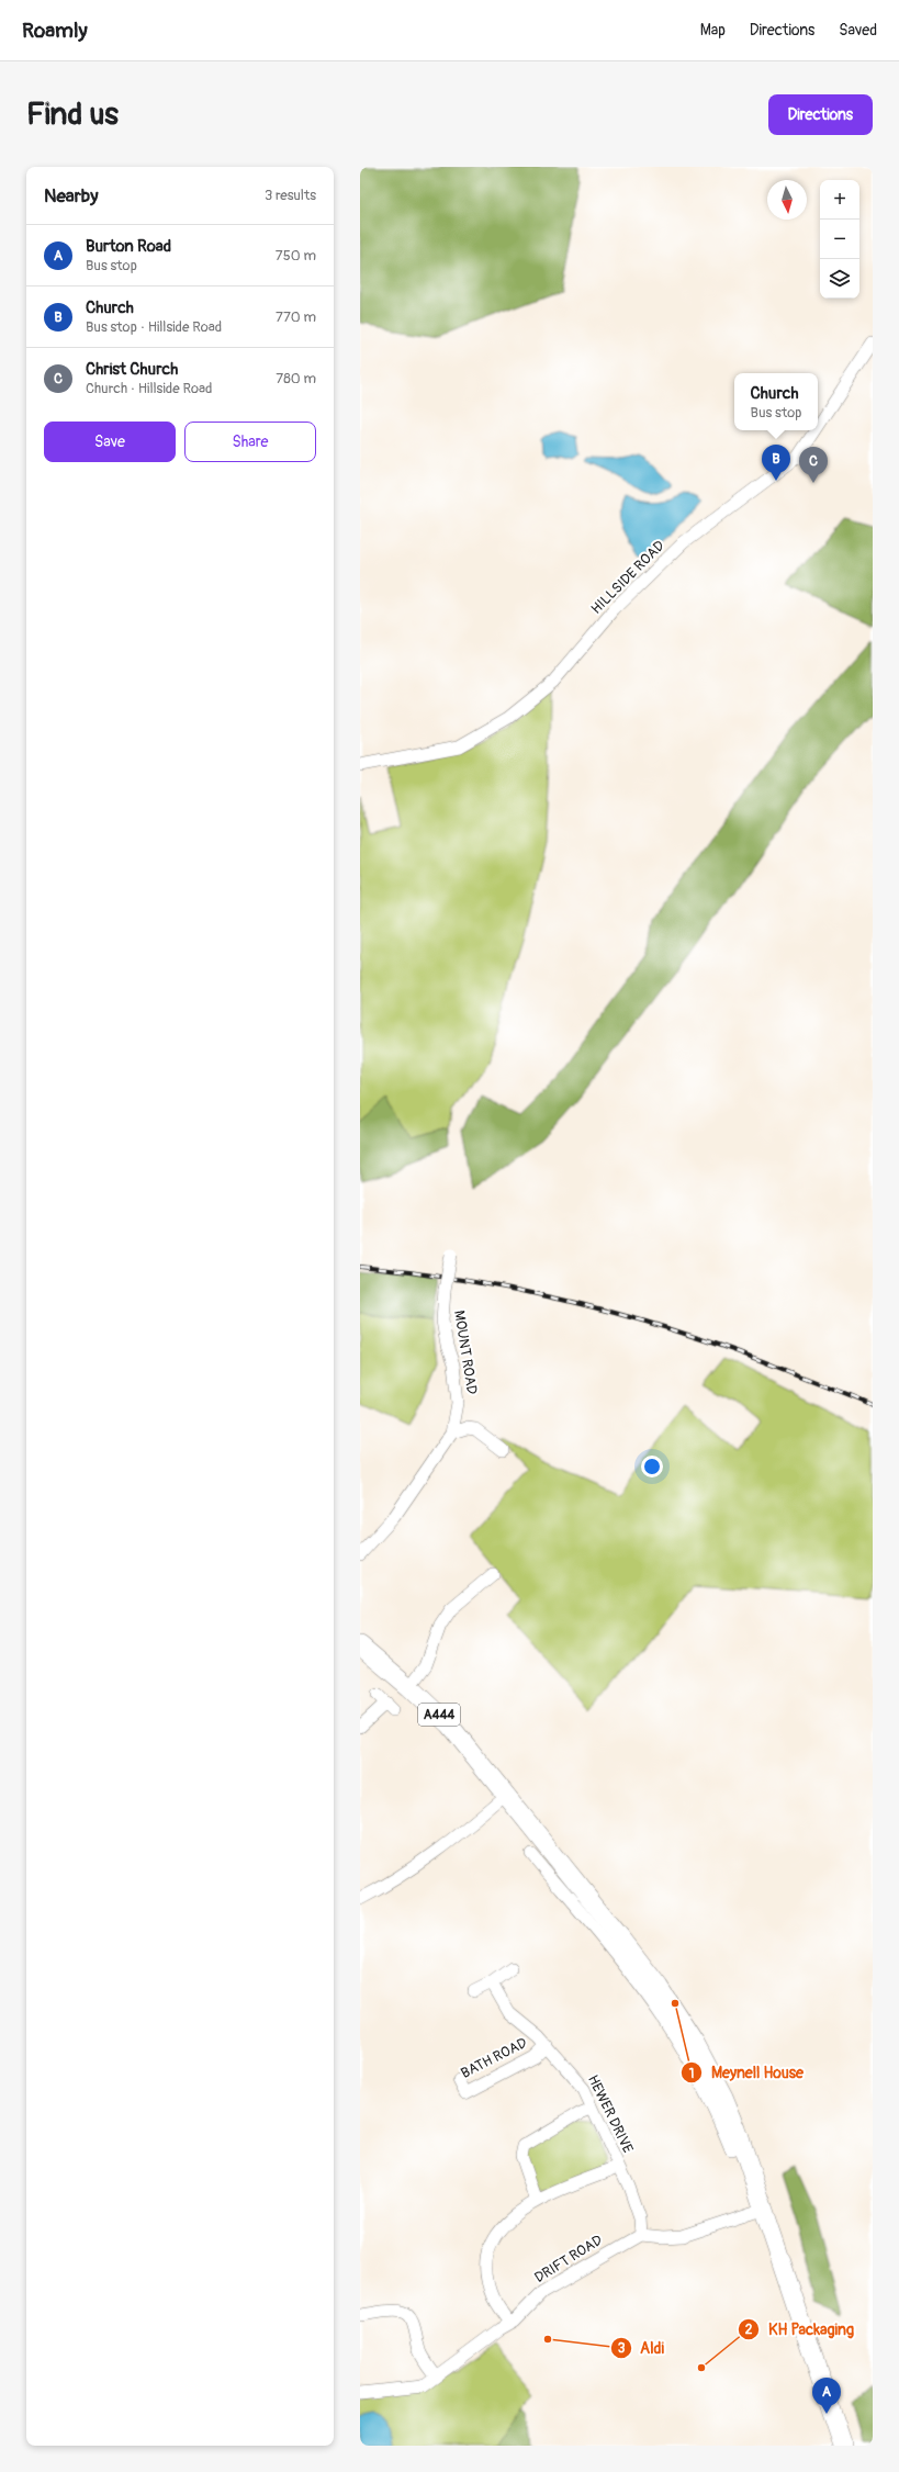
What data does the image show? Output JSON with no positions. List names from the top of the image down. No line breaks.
{"streets":{"highway":["A444"],"street":["HILLSIDE ROAD","MOUNT ROAD","BATH ROAD","HEWER DRIVE","DRIFT ROAD"]},"crossings":[["BATH ROAD","HEWER DRIVE"],["HEWER DRIVE","DRIFT ROAD"]],"places":["Meynell House","Aldi","KH Packaging"],"north":"bottom","page":{"header":"Roamly","nav":["Map","Directions","Saved"],"buttons":["Directions",["Save","Share"]],"title":"Find us","heading":["Nearby","3 results"],"map_buttons":["+","−"],"list":[{"mark":"A","name":"Burton Road","note":"Bus stop","value":"750 m"},{"mark":"B","name":"Church","note":"Bus stop · Hillside Road","value":"770 m"},{"mark":"C","name":"Christ Church","note":"Church · Hillside Road","value":"780 m"}],"popup":["Church","Bus stop"],"pins":["B","C","A"]}}
